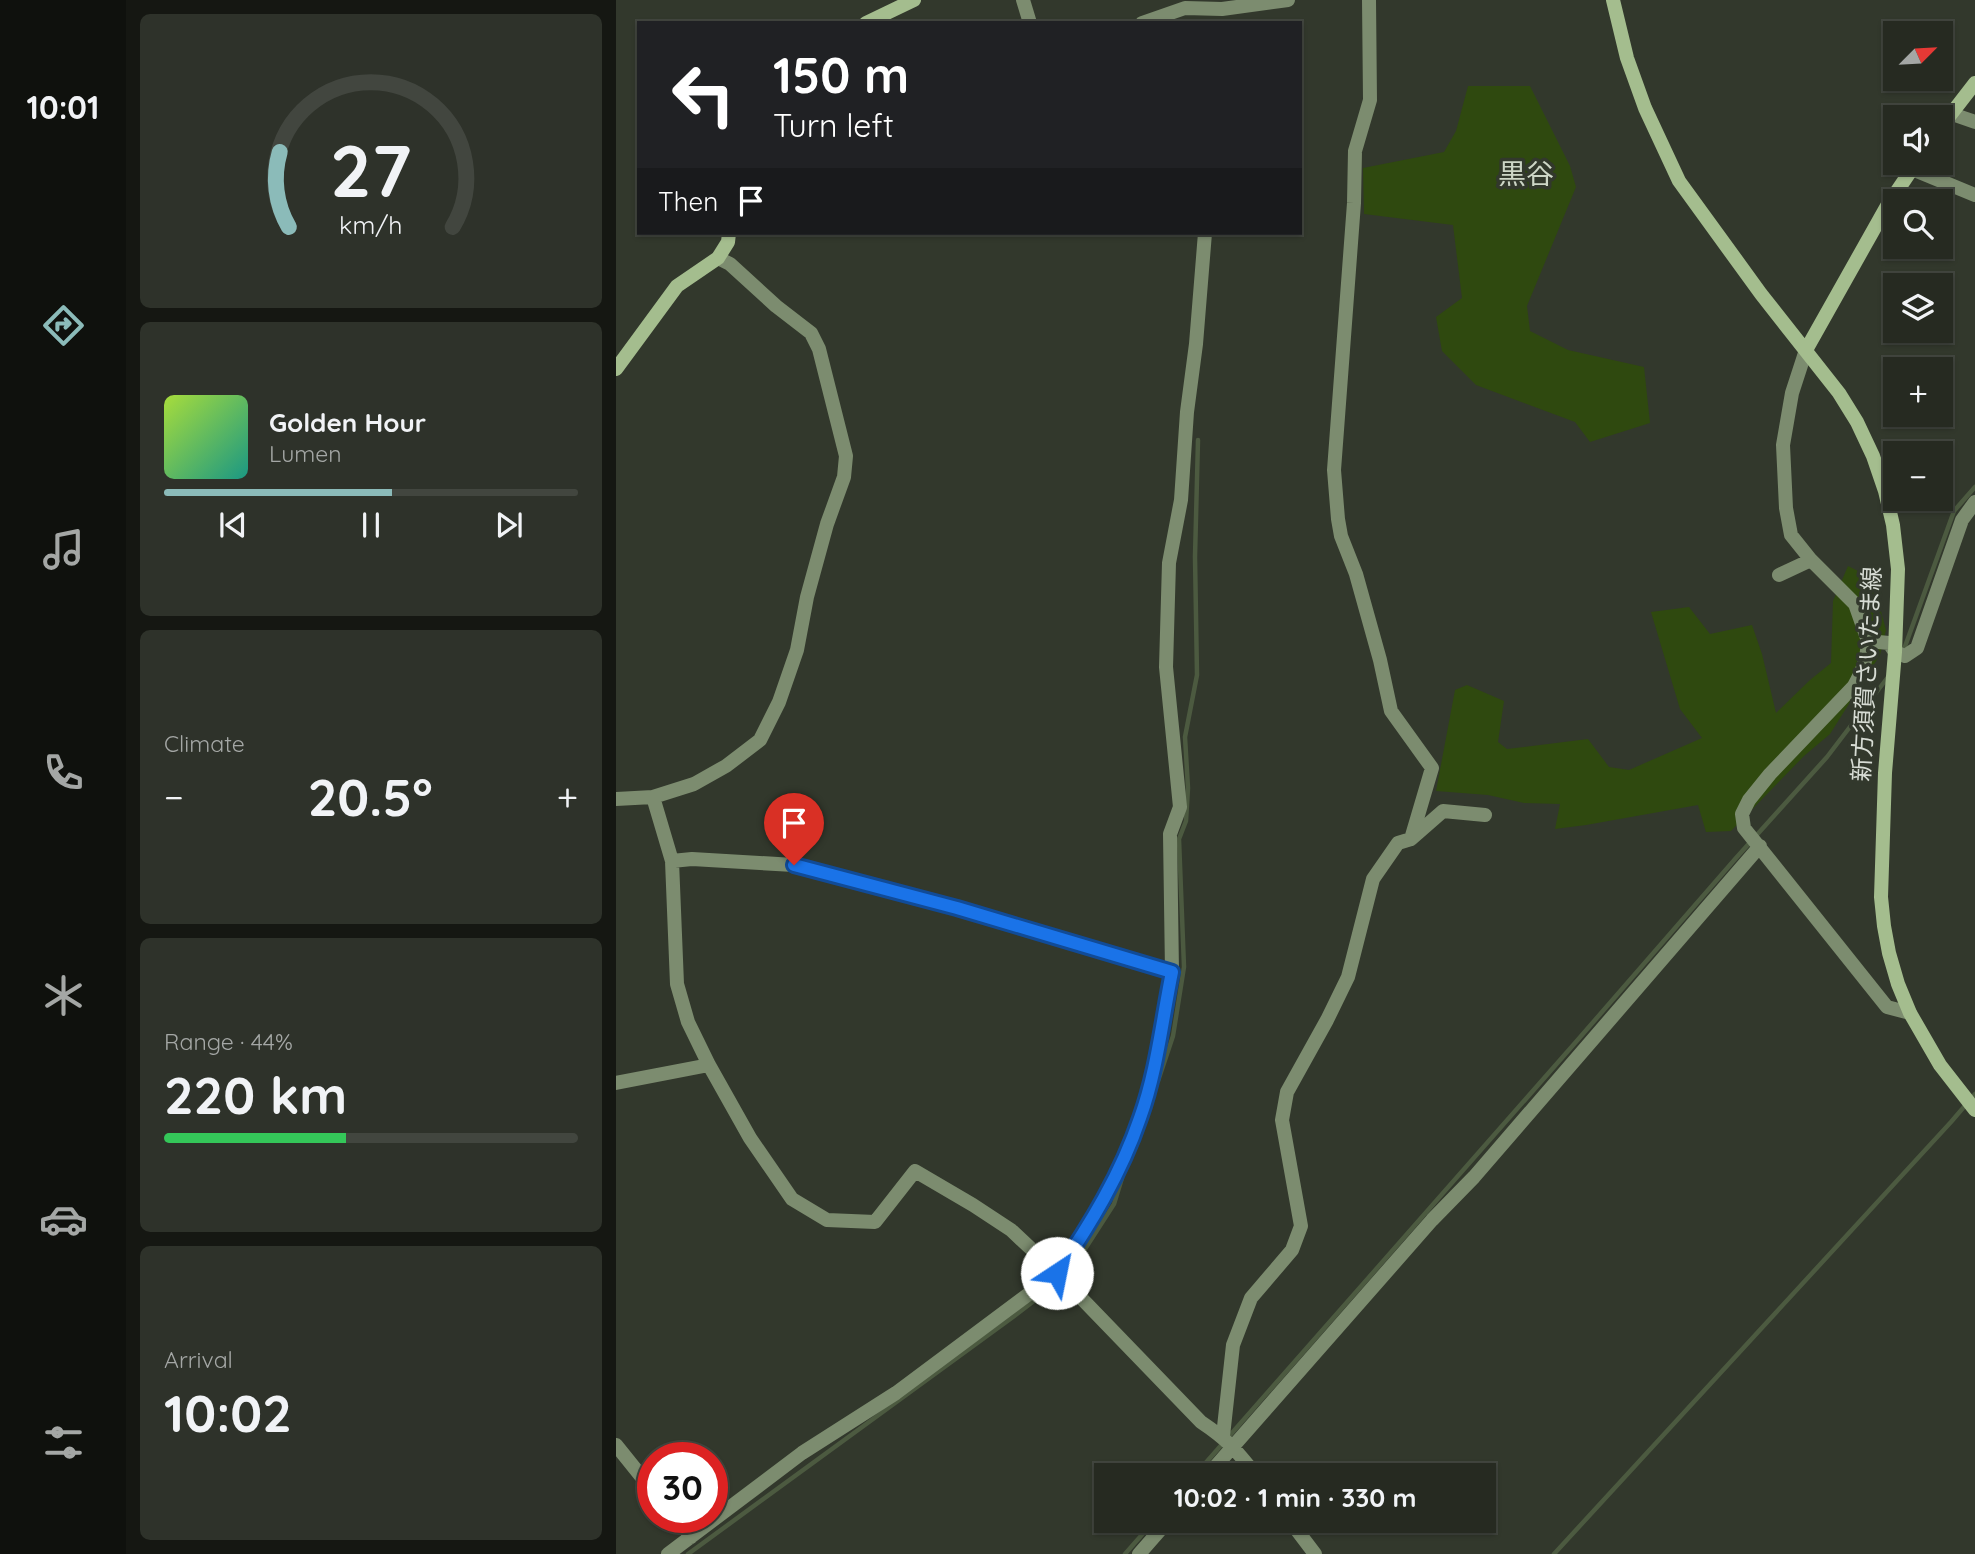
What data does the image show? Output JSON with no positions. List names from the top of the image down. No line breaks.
{"streets":{"main road":["新方須賀さいたま線"]},"districts":["黒谷"],"north":"top right","page":{"tabs":"10:01","map_buttons":["+","−"],"turn":["150 m","Turn left"],"then":"Then","song":["Golden Hour","Lumen"],"tile":["Climate",["Range · 44%","220 km"],["Arrival","10:02"]],"heat":["−","20.5°","+"],"limit":"30","trip":"10:02 · 1 min · 330 m","gauge":["27","km/h"]}}
